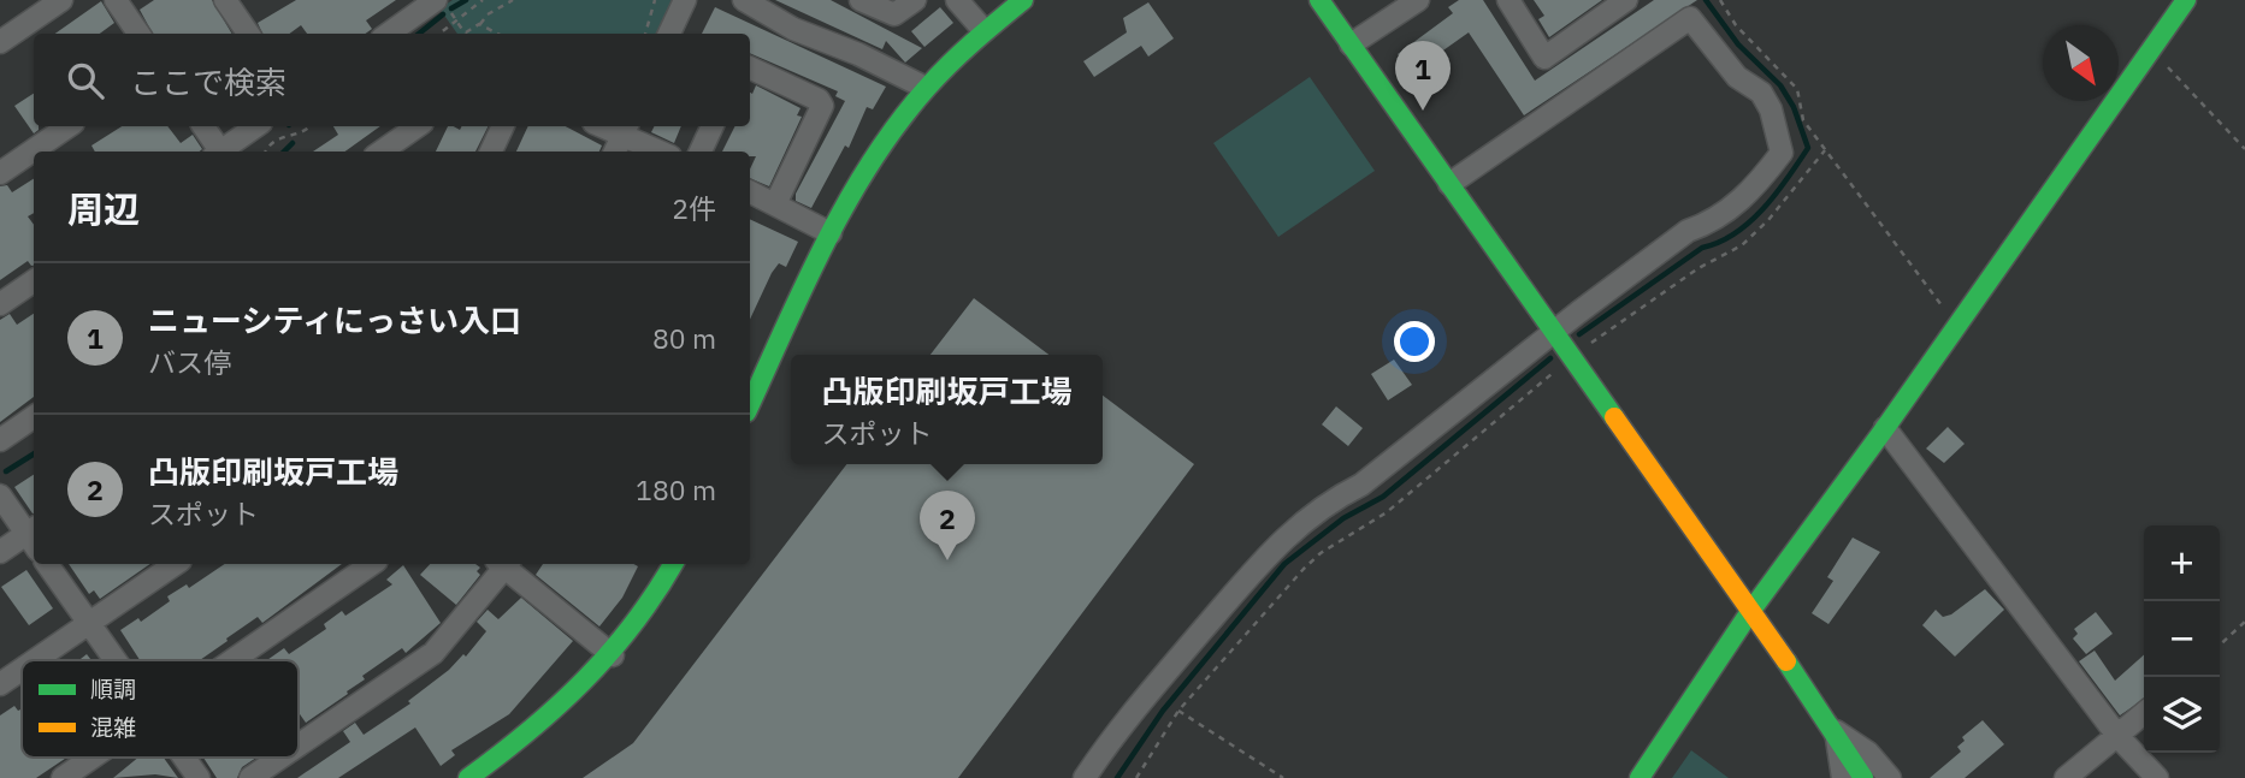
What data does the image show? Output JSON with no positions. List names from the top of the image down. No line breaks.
{"legend":["順調","混雑"],"north":"bottom right","page":{"search":"ここで検索","pins":["1","2"],"heading":["周辺","2件"],"list":[{"mark":"1","name":"ニューシティにっさい入口","note":"バス停","value":"80 m"},{"mark":"2","name":"凸版印刷坂戸工場","note":"スポット","value":"180 m"}],"popup":["凸版印刷坂戸工場","スポット"],"map_buttons":["+","−"]}}
